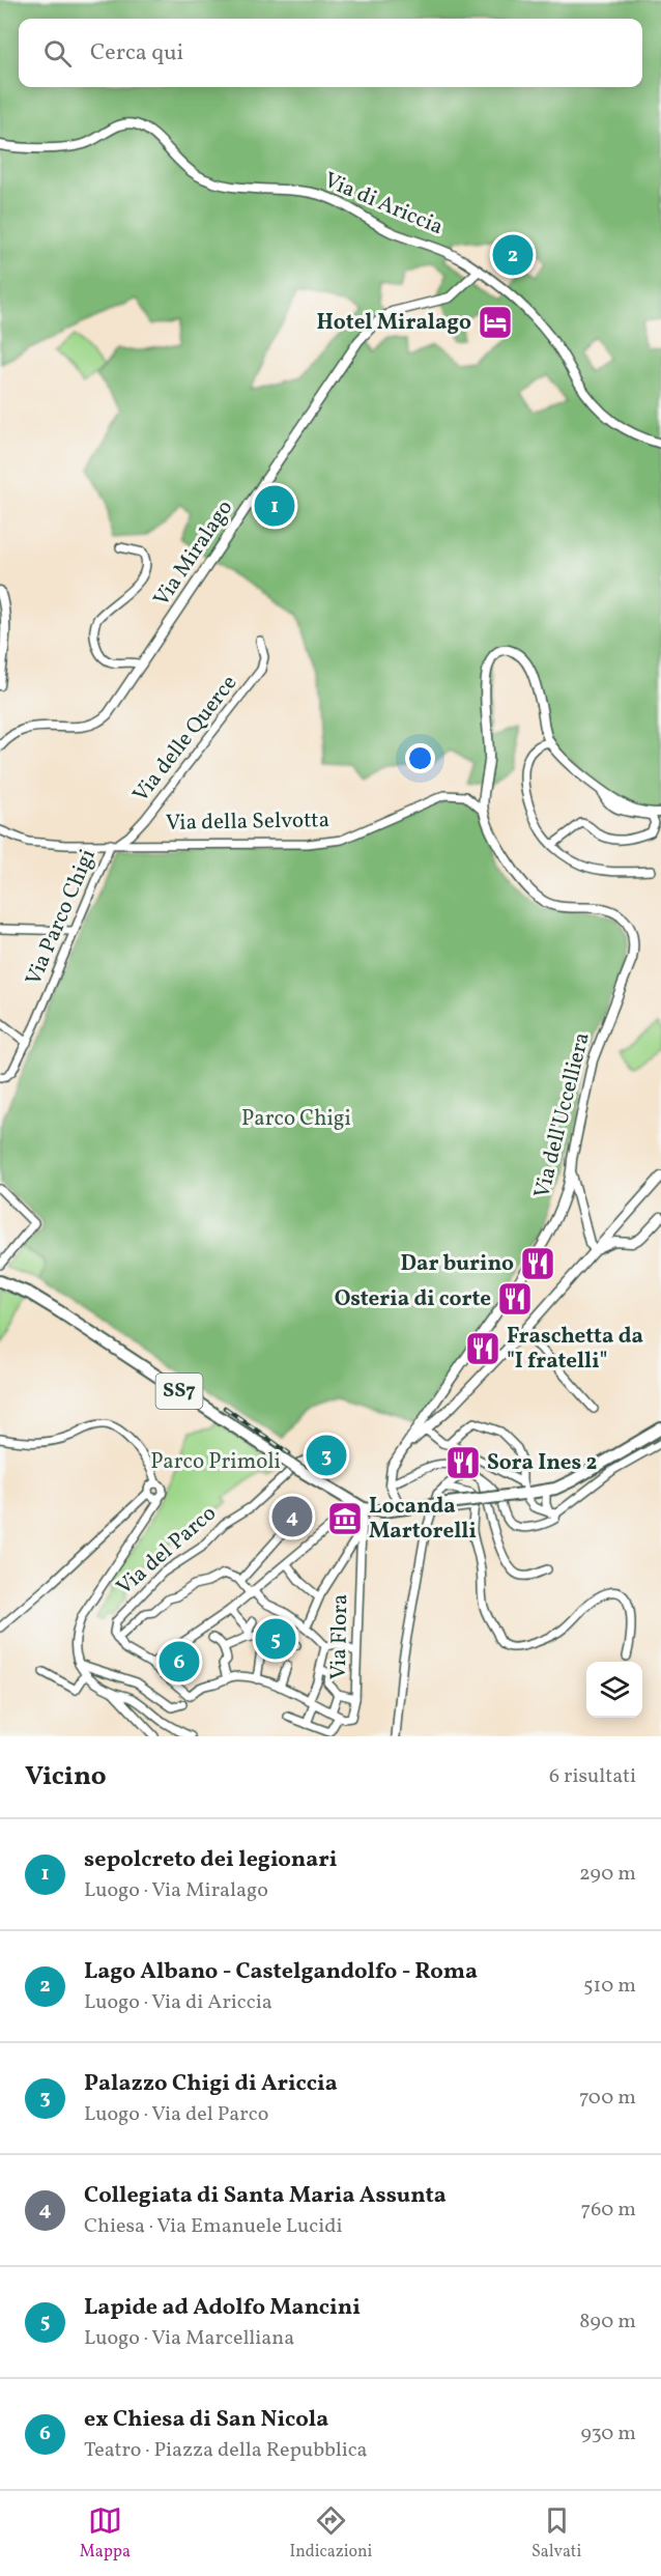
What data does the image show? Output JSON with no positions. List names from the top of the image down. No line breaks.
{"streets":{"main road":["SS7"],"street":["Via di Ariccia","Via Miralago","Via delle Querce","Via della Selvotta","Via Parco Chigi","Via dell'Uccelliera","Via del Parco","Via Flora"]},"crossings":[["Via di Ariccia","Via Miralago"],["Via delle Querce","Via della Selvotta"],["Via delle Querce","Via Parco Chigi"],["Via della Selvotta","Via Parco Chigi"],["Via della Selvotta","Via dell'Uccelliera"],["SS7","Via del Parco"],["SS7","Via Flora"]],"parks":["Parco Chigi","Parco Primoli"],"places":{"hotel":["Hotel Miralago"],"restaurant":["Dar burino","Osteria di corte","Fraschetta da \"I fratelli\"","Sora Ines 2"],"museum":["Locanda Martorelli"]},"page":{"search":"Cerca qui","pins":["2","1","3","4","5","6"],"heading":["Vicino","6 risultati"],"list":[{"mark":"1","name":"sepolcreto dei legionari","note":"Luogo · Via Miralago","value":"290 m"},{"mark":"2","name":"Lago Albano - Castelgandolfo - Roma","note":"Luogo · Via di Ariccia","value":"510 m"},{"mark":"3","name":"Palazzo Chigi di Ariccia","note":"Luogo · Via del Parco","value":"700 m"},{"mark":"4","name":"Collegiata di Santa Maria Assunta","note":"Chiesa · Via Emanuele Lucidi","value":"760 m"},{"mark":"5","name":"Lapide ad Adolfo Mancini","note":"Luogo · Via Marcelliana","value":"890 m"},{"mark":"6","name":"ex Chiesa di San Nicola","note":"Teatro · Piazza della Repubblica","value":"930 m"}],"nav":["Mappa","Indicazioni","Salvati"]}}
